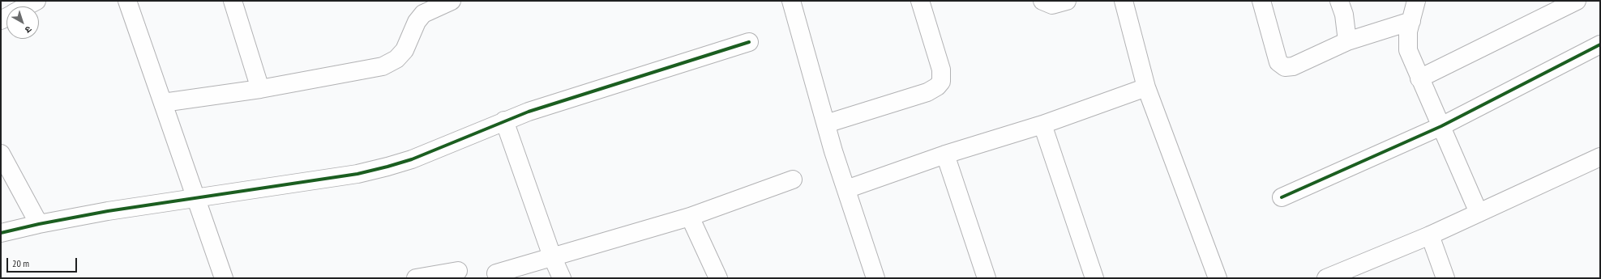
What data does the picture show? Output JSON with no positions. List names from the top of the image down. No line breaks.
{"scale_bar":"20 m","north":"bottom right"}
